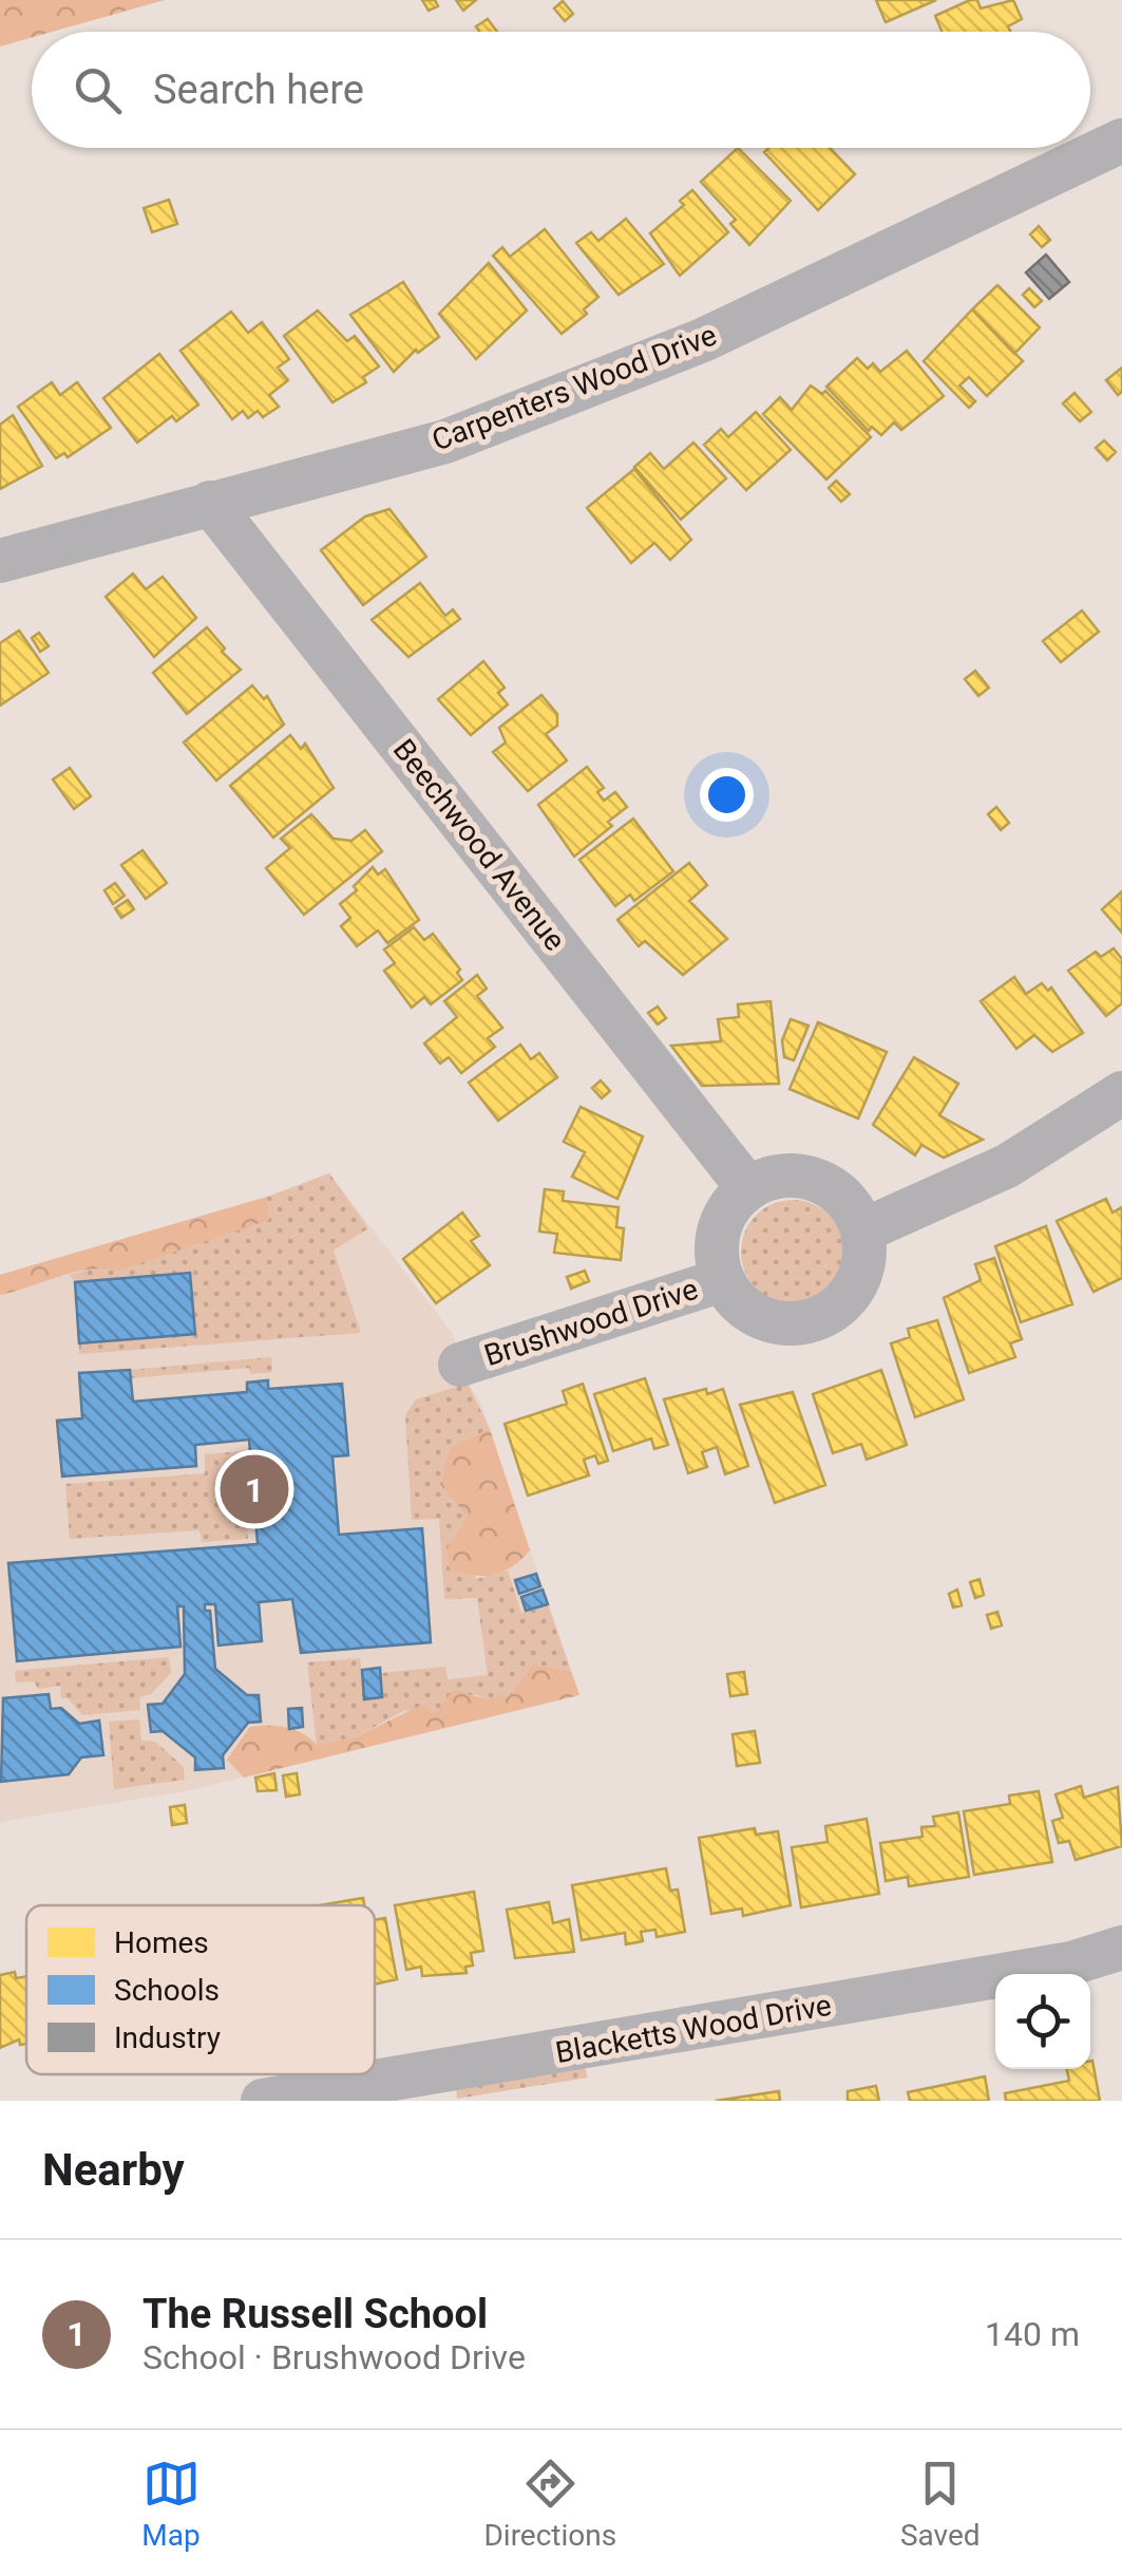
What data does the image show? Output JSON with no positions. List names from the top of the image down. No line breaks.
{"streets":{"street":["Carpenters Wood Drive","Beechwood Avenue","Brushwood Drive","Blacketts Wood Drive"]},"crossings":[["Carpenters Wood Drive","Beechwood Avenue"],["Beechwood Avenue","Brushwood Drive"]],"legend":["Homes","Schools","Industry"],"page":{"search":"Search here","pins":"1","heading":"Nearby","list":[{"mark":"1","name":"The Russell School","note":"School · Brushwood Drive","value":"140 m"}],"nav":["Map","Directions","Saved"]}}
